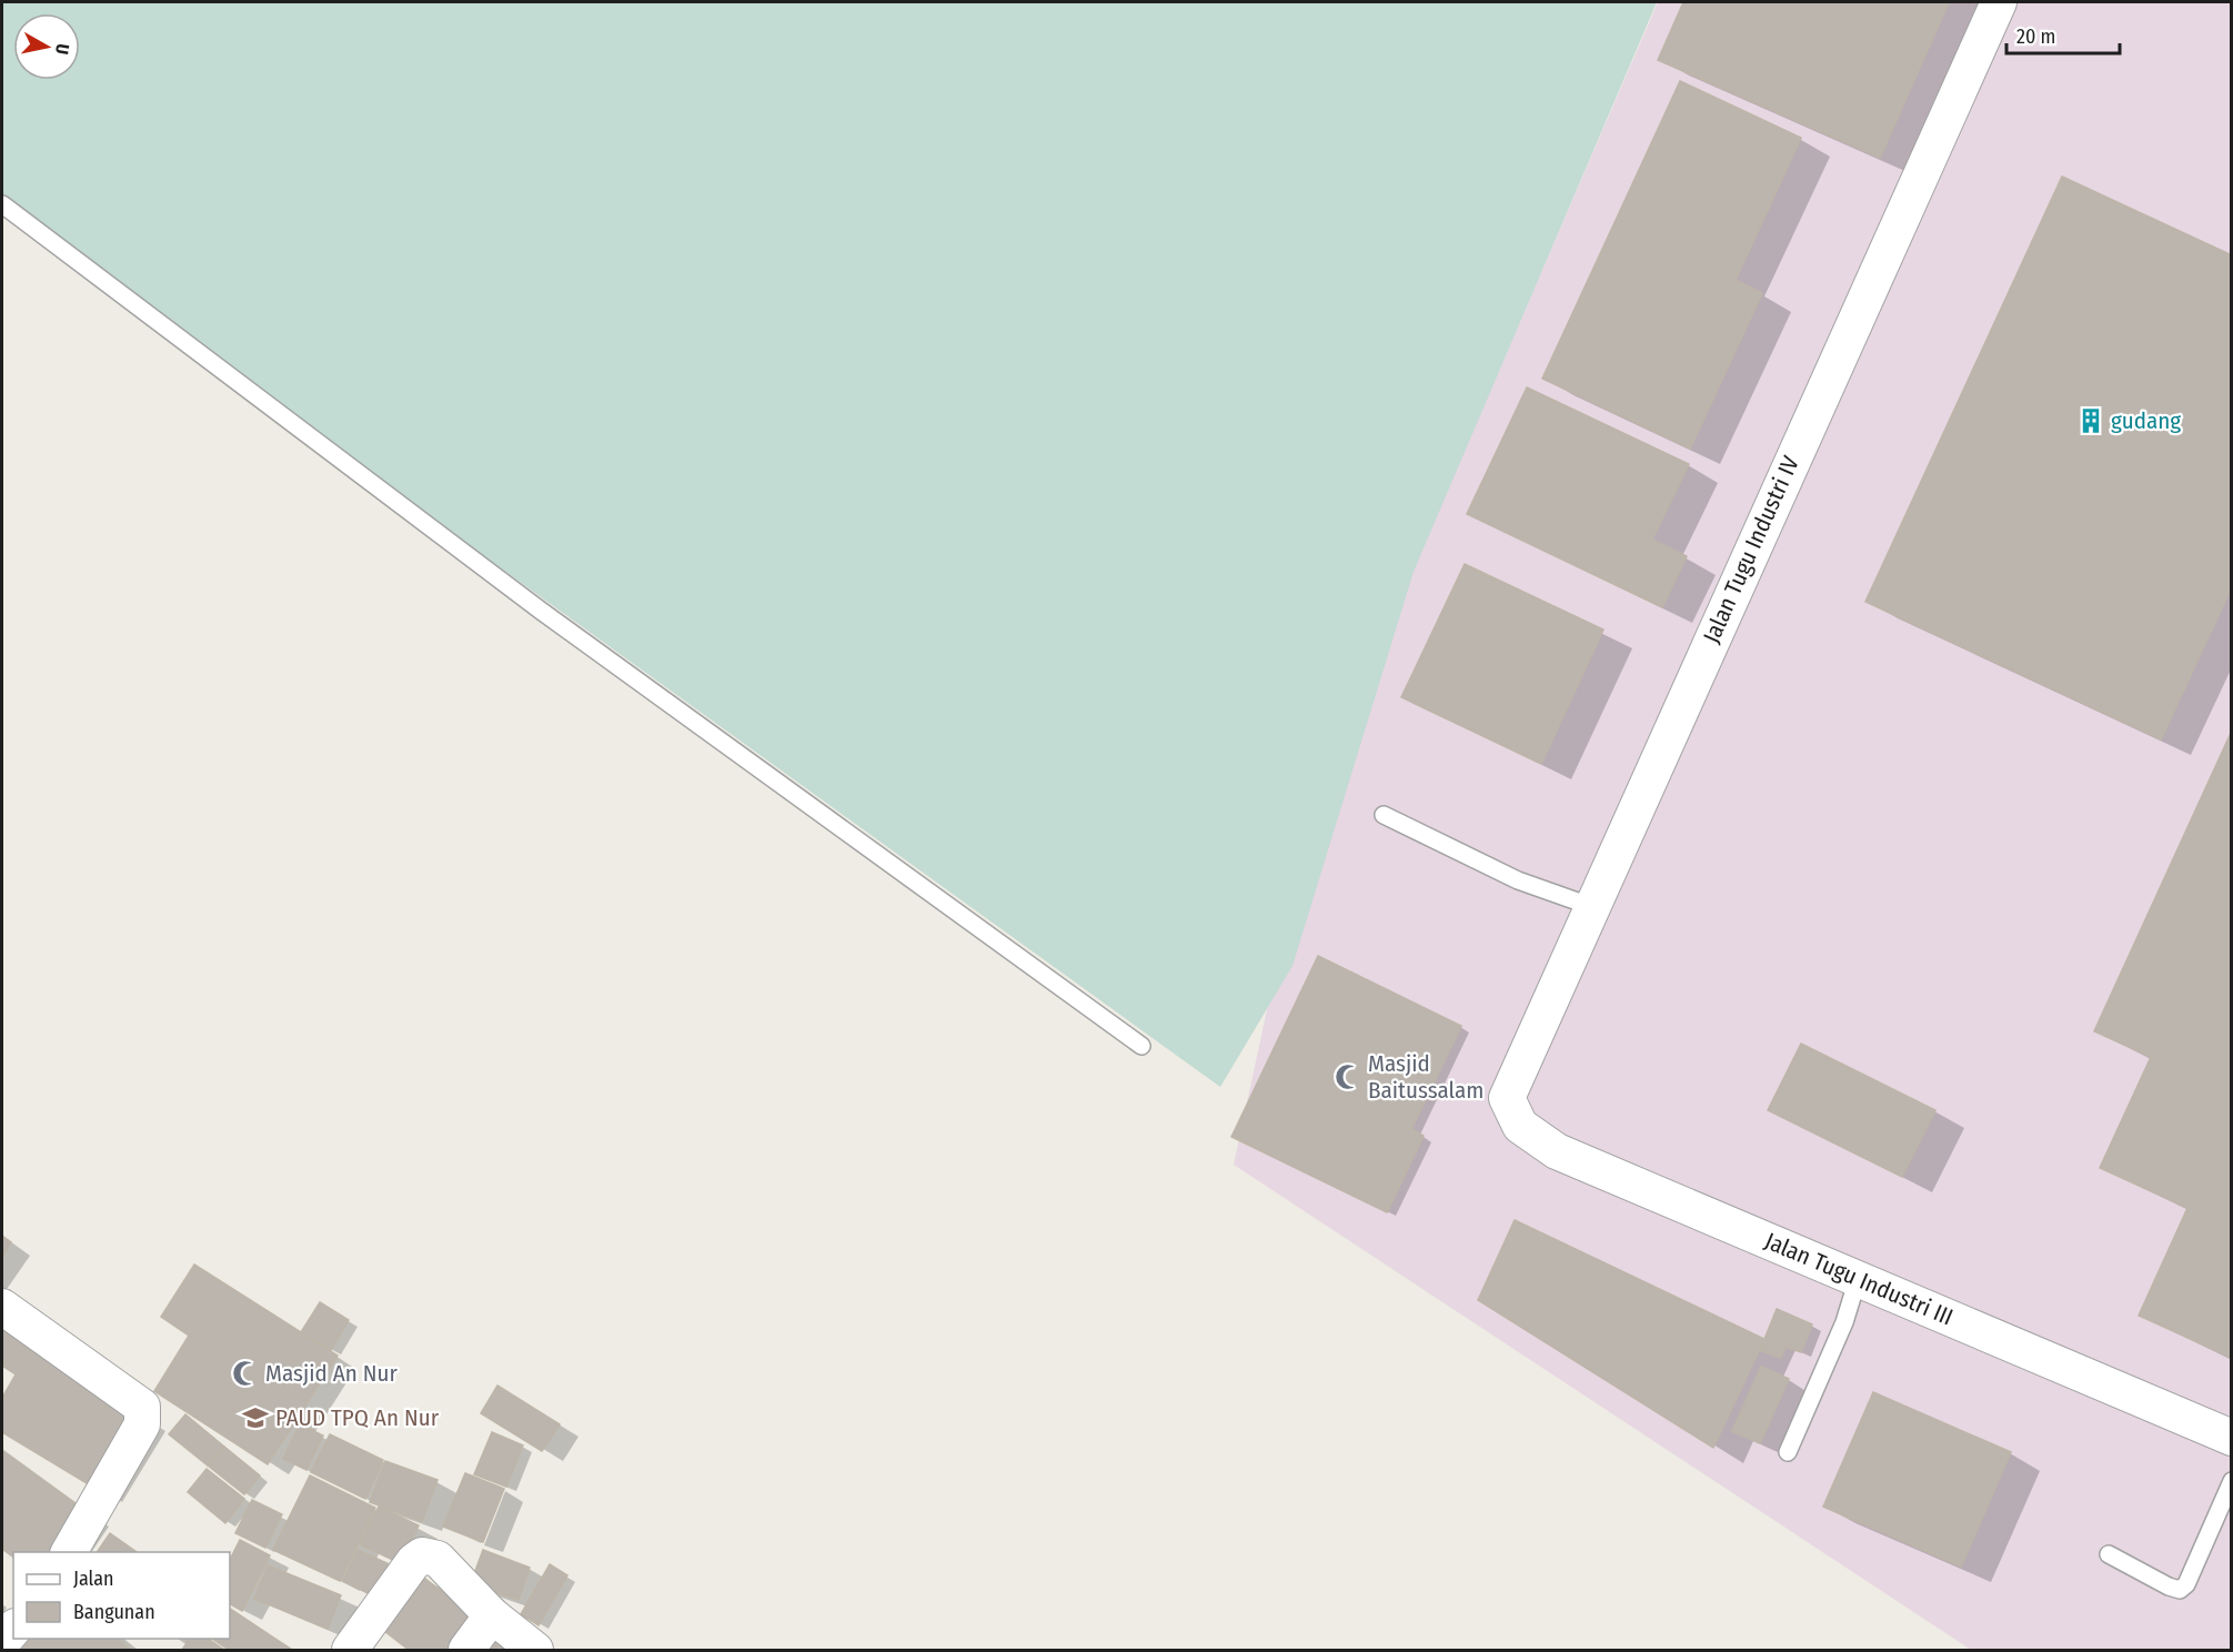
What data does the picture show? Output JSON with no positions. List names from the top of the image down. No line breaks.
{"streets":{"street":["Jalan Tugu Industri IV","Jalan Tugu Industri III"]},"crossings":[["Jalan Tugu Industri IV","Jalan Tugu Industri III"]],"places":{"building":["gudang"],"mosque":["Masjid Baitussalam","Masjid An Nur"],"school or university":["PAUD TPQ An Nur"]},"legend":["Jalan","Bangunan"],"scale_bar":"20 m","north":"right"}
